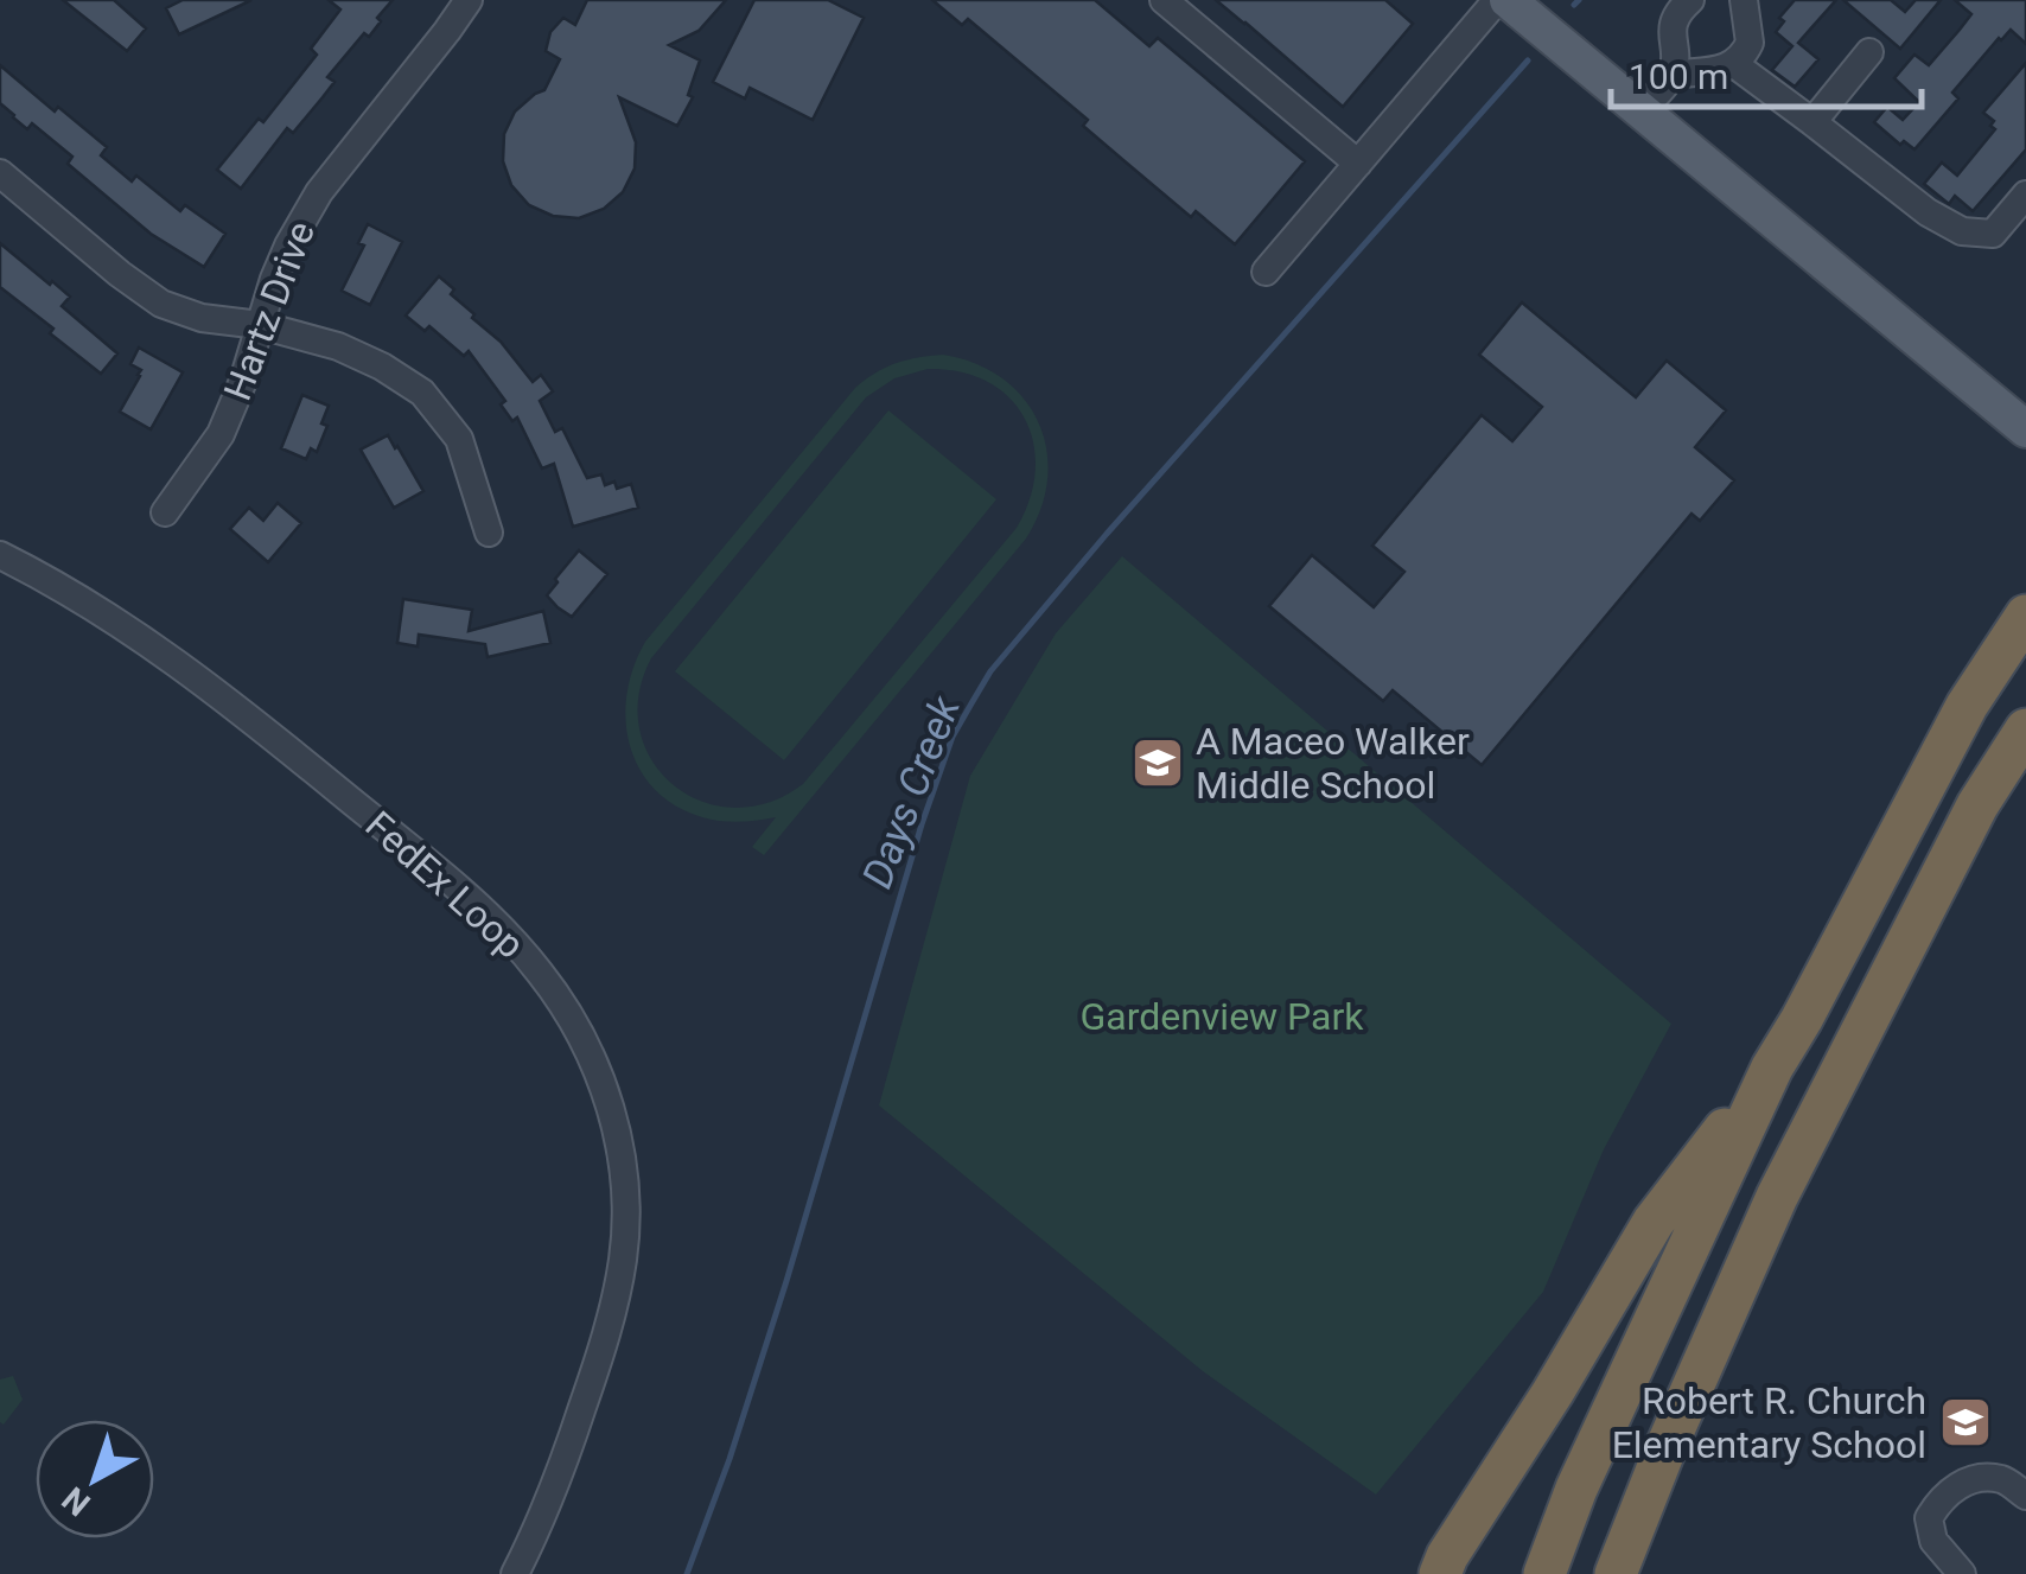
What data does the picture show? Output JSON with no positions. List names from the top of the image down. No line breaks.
{"streets":{"street":["Hartz Drive","FedEx Loop"]},"water":["Days Creek"],"parks":["Gardenview Park"],"places":{"school or university":["A Maceo Walker Middle School","Robert R. Church Elementary School"]},"scale_bar":"100 m","north":"bottom left"}
